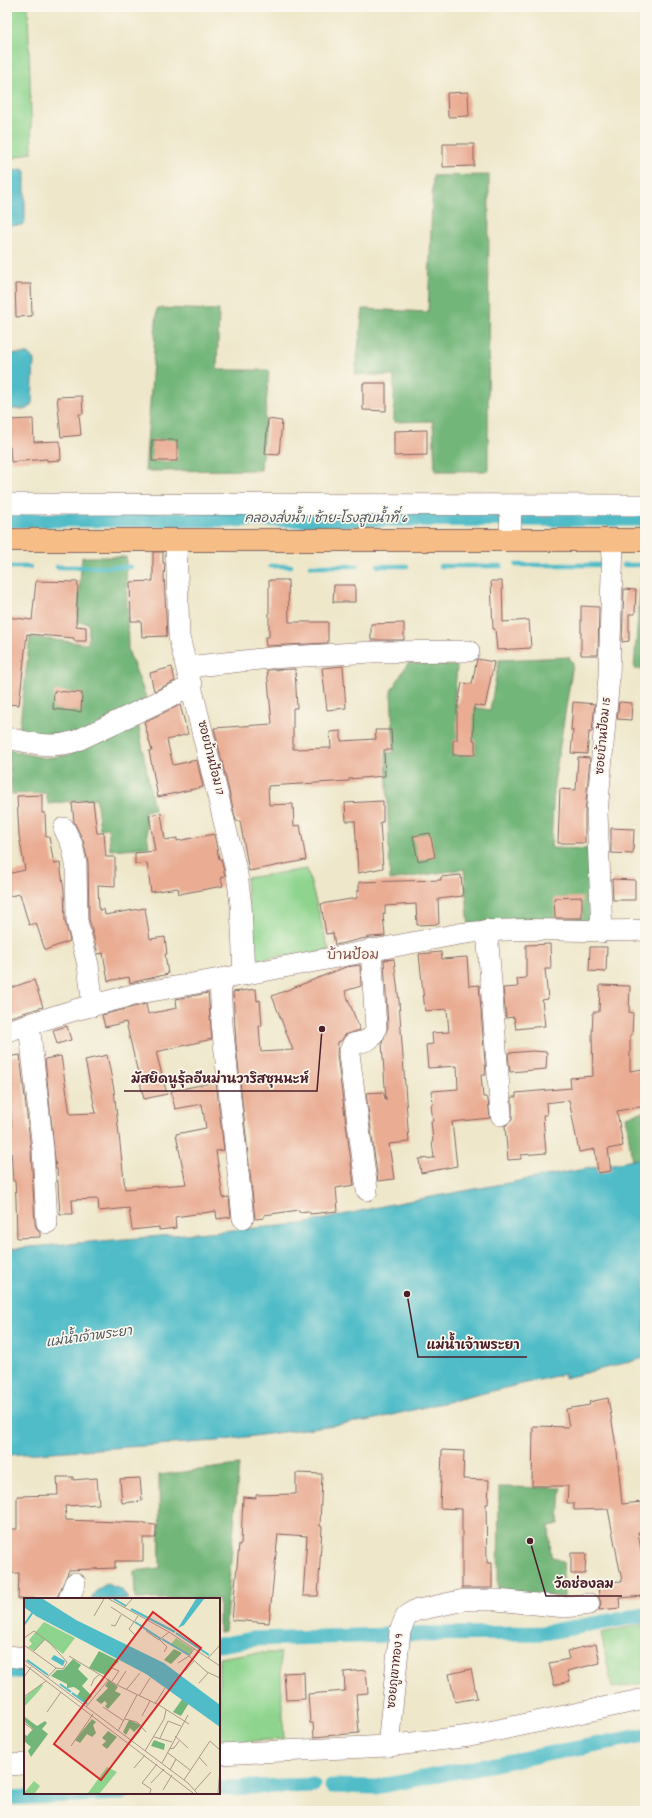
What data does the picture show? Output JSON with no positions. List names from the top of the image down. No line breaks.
{"streets":{"street":["ซอยบ้านป้อม 15","ซอยบ้านป้อม 17","ซอยภูเขาทอง 9"]},"districts":["บ้านป้อม"],"water":["คลองส่งน้ำ 1 ซ้าย-โรงสูบน้ำที่ 6","แม่น้ำเจ้าพระยา"],"places":["มัสยิดนูรุ้ลอีหม่านวาริสซุนนะห์","แม่น้ำเจ้าพระยา","วัดช่องลม"]}
